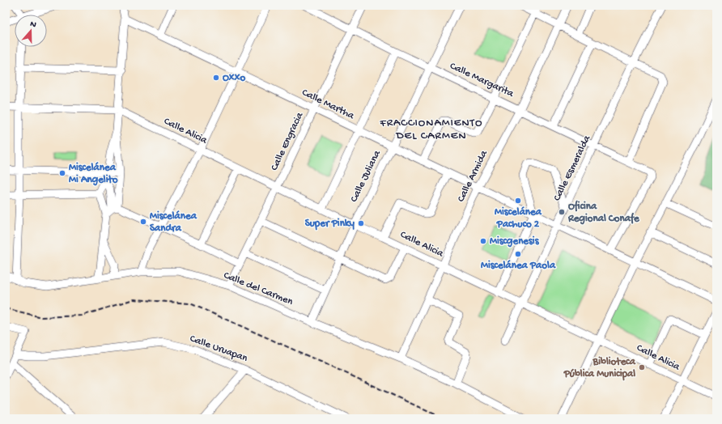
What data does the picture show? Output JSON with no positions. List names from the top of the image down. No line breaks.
{"streets":{"street":["Calle Margarita","Calle Martha","Calle Alicia","Calle Engracia","Calle Esmeralda","Calle Juliana","Calle Armida","Calle del Carmen","Calle Uruapan"]},"crossings":[["Calle Margarita","Calle Martha"],["Calle Margarita","Calle Engracia"],["Calle Margarita","Calle Esmeralda"],["Calle Margarita","Calle Juliana"],["Calle Margarita","Calle Armida"],["Calle Martha","Calle Engracia"],["Calle Martha","Calle Esmeralda"],["Calle Martha","Calle Juliana"],["Calle Martha","Calle Armida"],["Calle Alicia","Calle Engracia"],["Calle Alicia","Calle Esmeralda"],["Calle Alicia","Calle Juliana"],["Calle Alicia","Calle Armida"],["Calle Engracia","Calle del Carmen"],["Calle Juliana","Calle del Carmen"],["Calle Armida","Calle del Carmen"]],"districts":["FRACCIONAMIENTO DEL CARMEN"],"places":["Oxxo","Miscelánea Mi Angelito","Miscelánea Pachuco 2","Oficina Regional Conafe","Miscelánea Sandra","Super Pinky","Miscgenesis","Miscelánea Paola","Biblioteca Pública Municipal"],"north":"top"}
